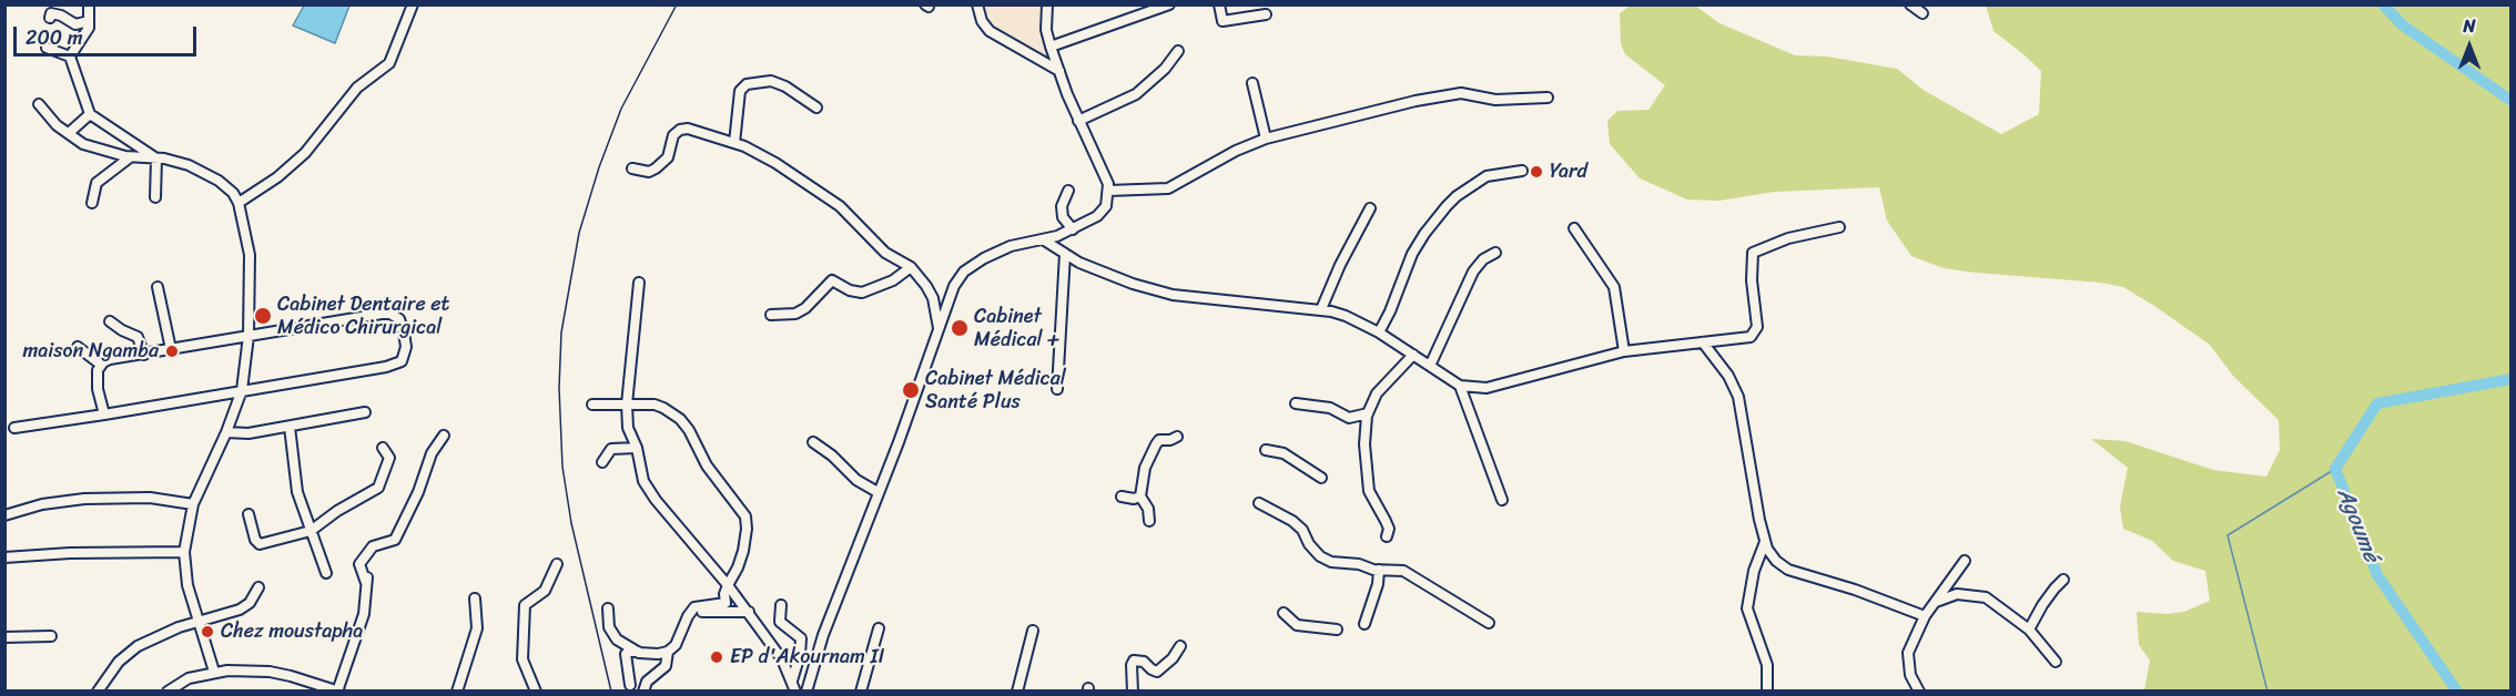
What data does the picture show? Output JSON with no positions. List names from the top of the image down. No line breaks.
{"water":["Agoumé"],"places":["Yard","Cabinet Dentaire et Médico Chirurgical","Cabinet Médical +","maison Ngamba","Cabinet Médical Santé Plus","Chez moustapha","EP d'Akournam II"],"scale_bar":"200 m","north":"top"}
